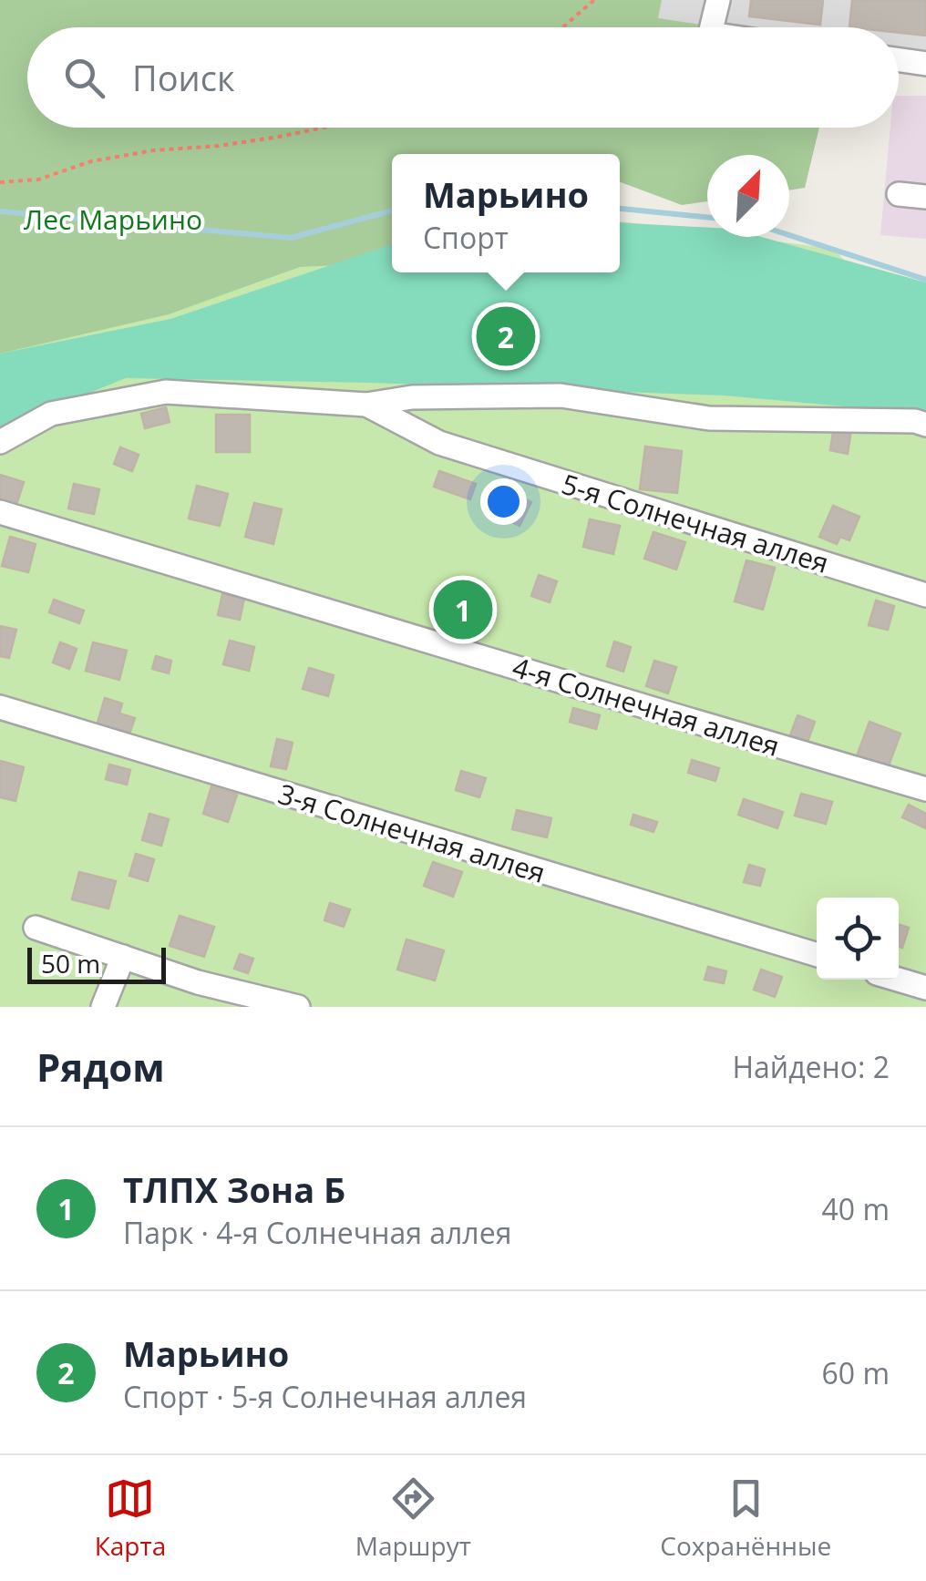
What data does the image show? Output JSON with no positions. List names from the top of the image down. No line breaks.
{"streets":{"street":["5-я Солнечная аллея","4-я Солнечная аллея","3-я Солнечная аллея"]},"parks":["Лес Марьино"],"scale_bar":"50 m","north":"top right","page":{"search":"Поиск","popup":["Марьино","Спорт"],"pins":["2","1"],"scale":"50 m","heading":["Рядом","Найдено: 2"],"list":[{"mark":"1","name":"ТЛПХ Зона Б","note":"Парк · 4-я Солнечная аллея","value":"40 m"},{"mark":"2","name":"Марьино","note":"Спорт · 5-я Солнечная аллея","value":"60 m"}],"nav":["Карта","Маршрут","Сохранённые"]}}
